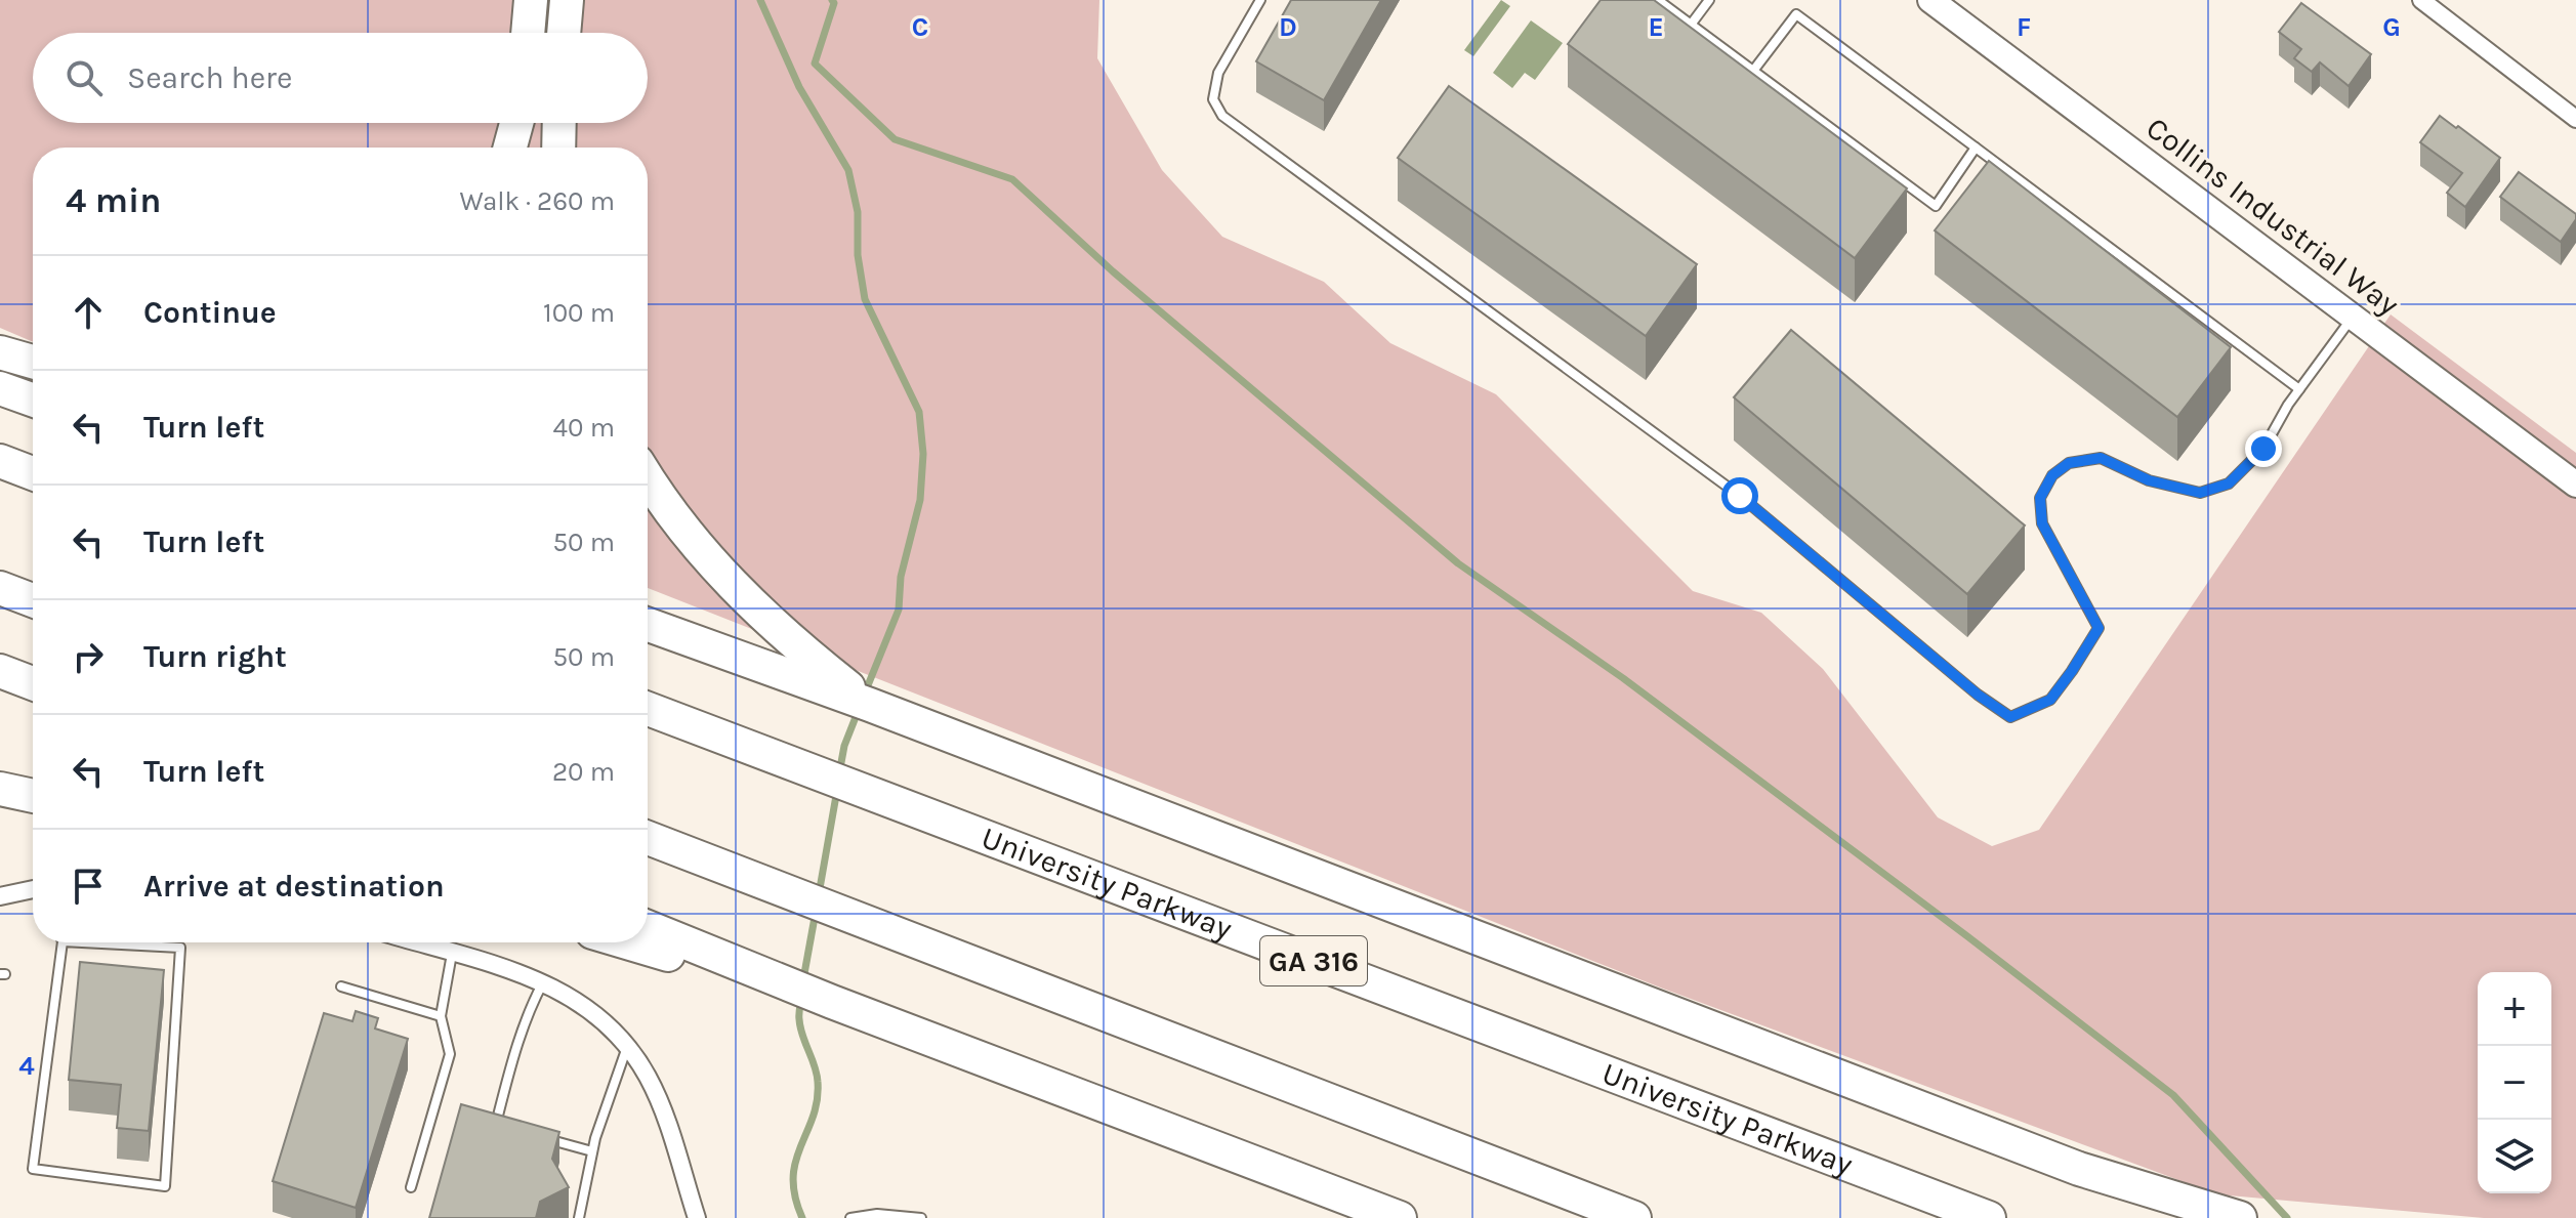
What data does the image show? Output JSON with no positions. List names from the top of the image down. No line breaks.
{"streets":{"highway":["University Parkway","GA 316"],"street":["Collins Industrial Way"]},"page":{"search":"Search here","heading":["4 min","Walk · 260 m"],"list":[["Continue","100 m"],["Turn left","40 m"],["Turn left","50 m"],["Turn right","50 m"],["Turn left","20 m"],"Arrive at destination"],"map_buttons":["+","−"]},"grid":{"columns":["C","D","E","F","G"],"rows":["4"]}}
